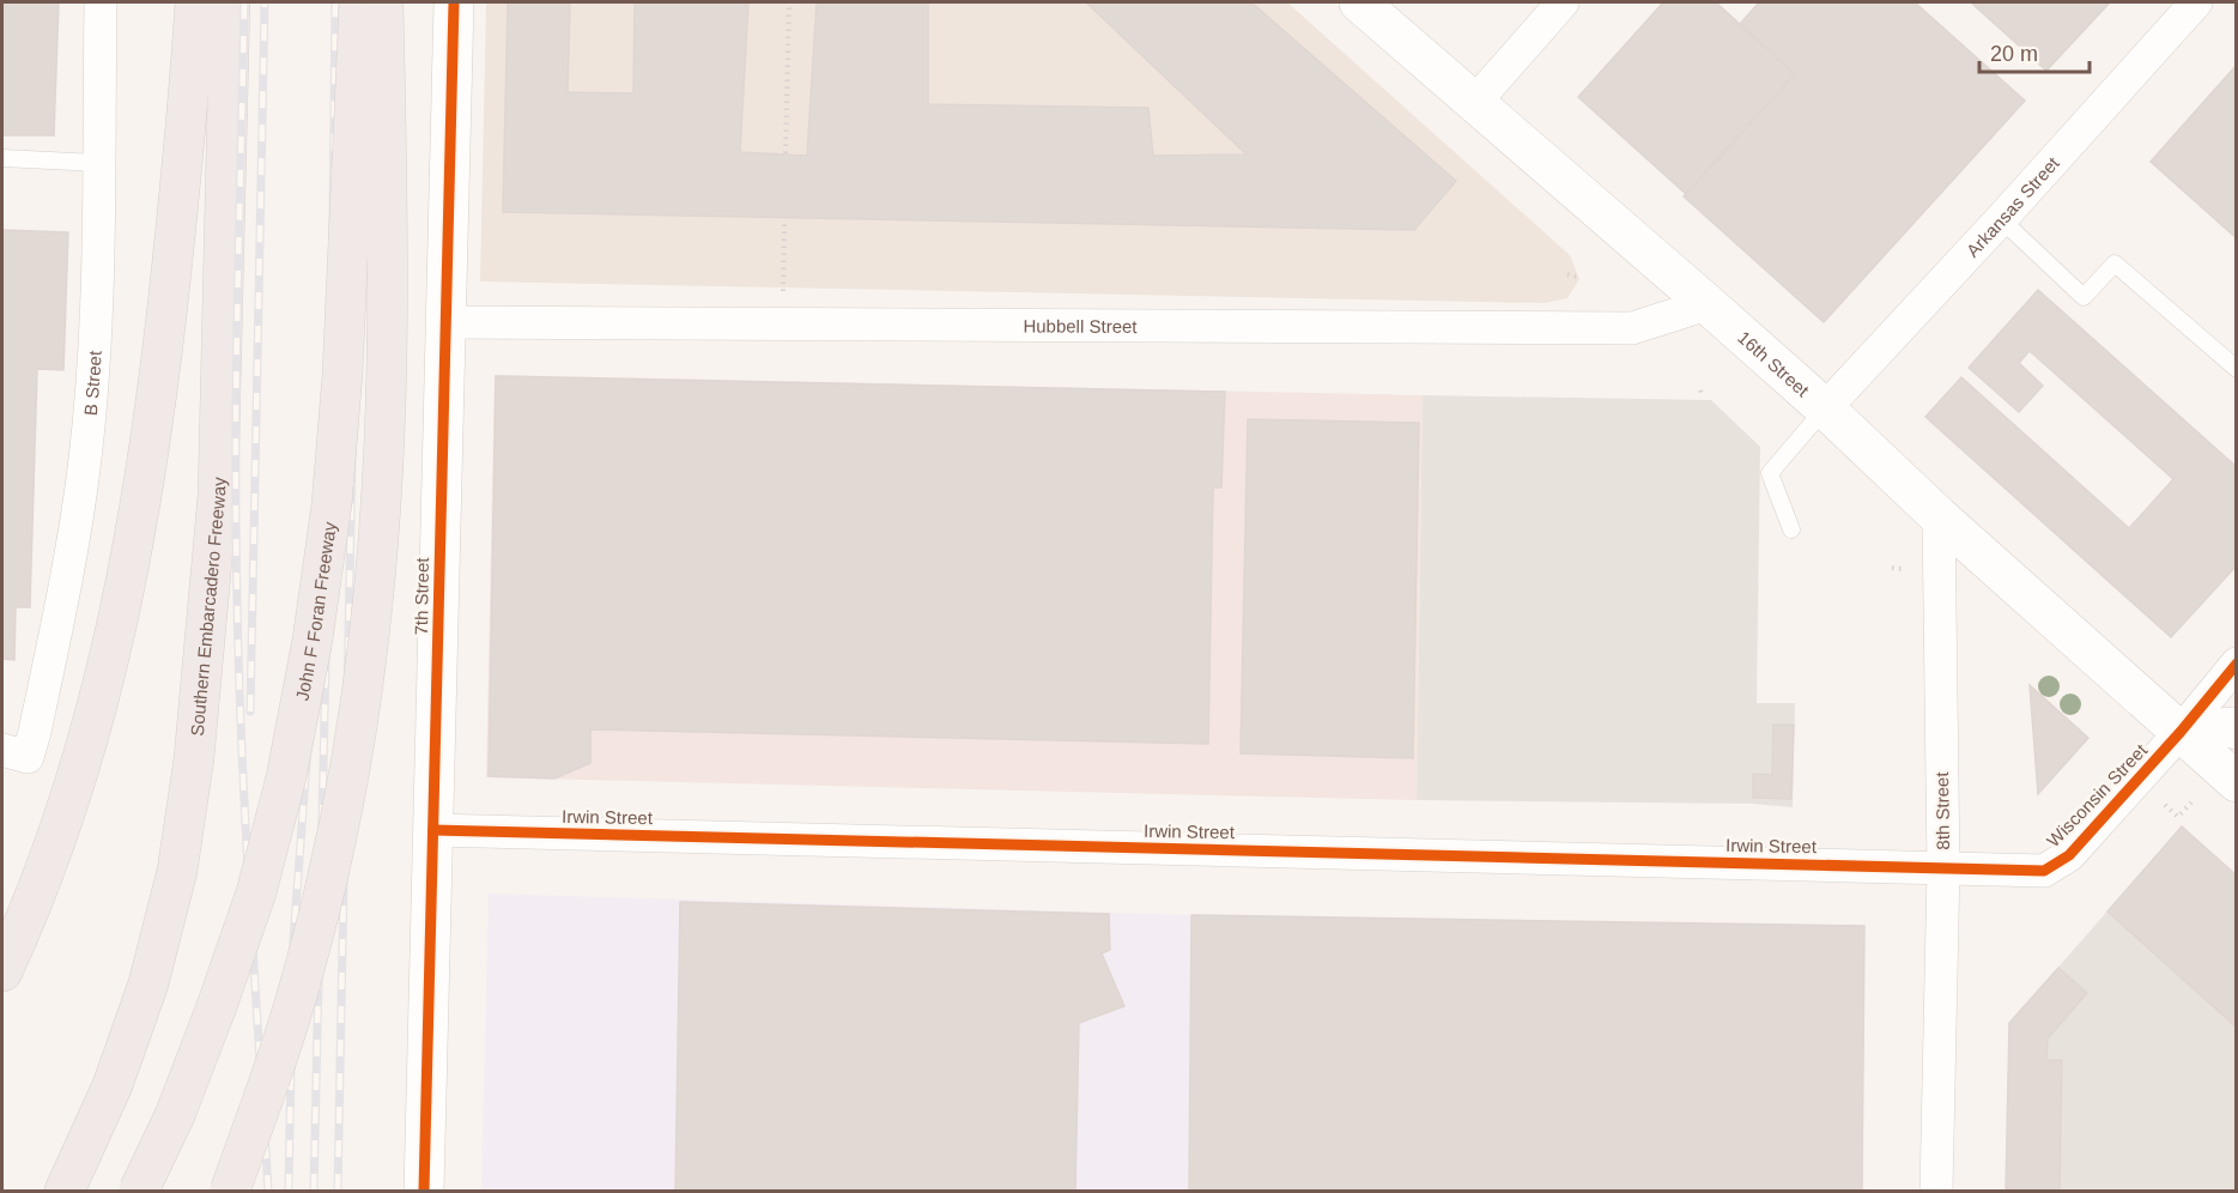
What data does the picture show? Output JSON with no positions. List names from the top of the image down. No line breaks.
{"streets":{"highway":["Southern Embarcadero Freeway","John F Foran Freeway"],"main road":["16th Street","7th Street"],"street":["Arkansas Street","Hubbell Street","B Street","Wisconsin Street","8th Street","Irwin Street"]},"crossings":[["Arkansas Street","16th Street"],["Hubbell Street","16th Street"],["Hubbell Street","7th Street"],["16th Street","Wisconsin Street"],["16th Street","8th Street"],["7th Street","Irwin Street"],["Wisconsin Street","8th Street"],["Wisconsin Street","Irwin Street"],["8th Street","Irwin Street"]],"scale_bar":"20 m"}
